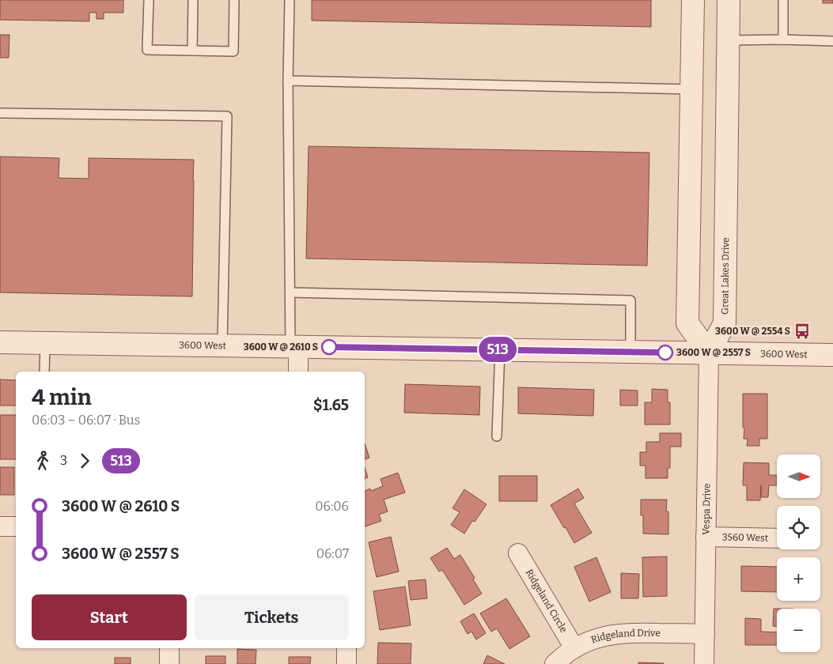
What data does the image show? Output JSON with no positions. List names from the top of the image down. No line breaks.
{"streets":{"street":["Great Lakes Drive","3600 West","Vespa Drive","3560 West","Ridgeland Circle","Ridgeland Drive"]},"crossings":[["Great Lakes Drive","3600 West"],["Great Lakes Drive","Vespa Drive"],["3600 West","Vespa Drive"],["Vespa Drive","3560 West"],["Vespa Drive","Ridgeland Drive"],["Ridgeland Circle","Ridgeland Drive"]],"places":{"bus stop":["3600 W @ 2554 S"],"other":["3600 W @ 2610 S","3600 W @ 2557 S"]},"lines":["bus line 513"],"north":"right","page":{"on_map":"513","heading":["4 min","06:03 – 06:07 · Bus","$1.65"],"legs":["3","513"],"map_buttons":["+","−"],"list":[{"name":"3600 W @ 2610 S","value":"06:06"},{"name":"3600 W @ 2557 S","value":"06:07"}],"buttons":["Start","Tickets"]}}
